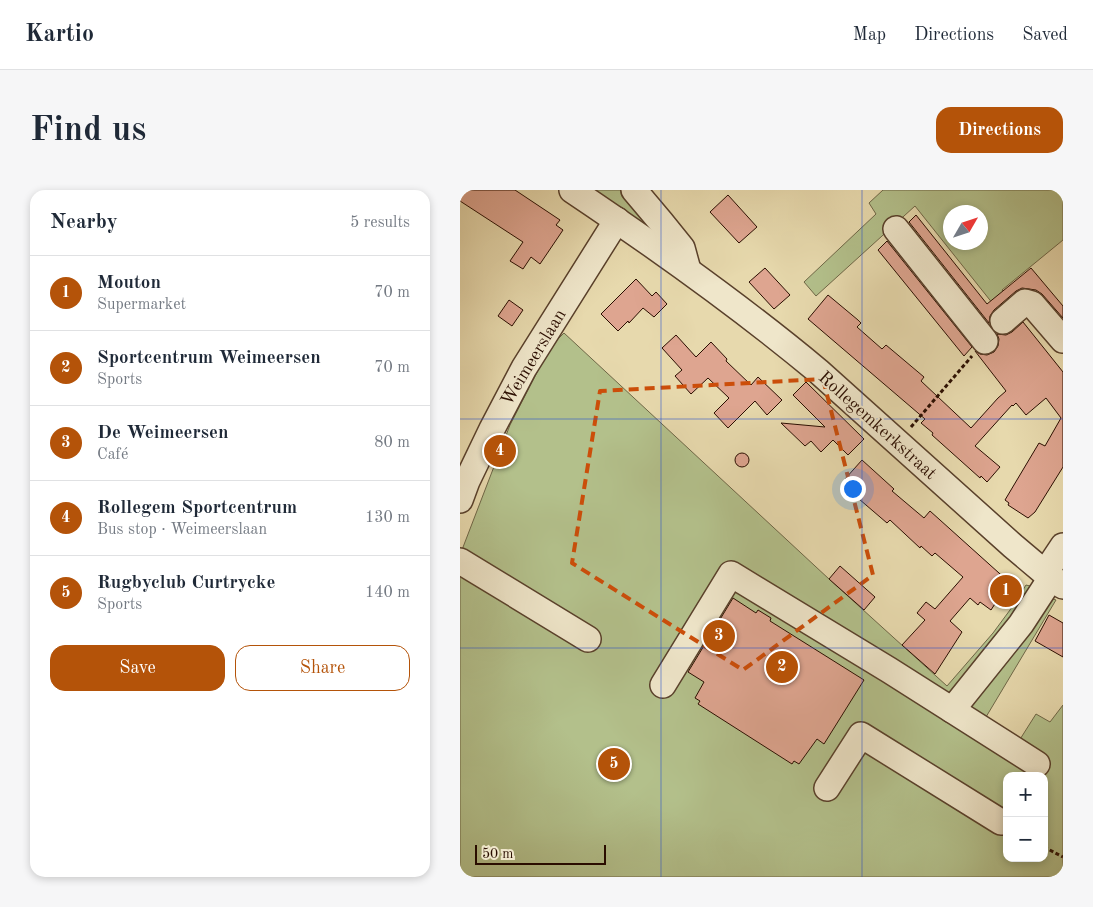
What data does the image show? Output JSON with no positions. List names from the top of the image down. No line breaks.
{"streets":{"street":["Weimeerslaan","Rollegemkerkstraat"]},"crossings":[["Weimeerslaan","Rollegemkerkstraat"]],"scale_bar":"50 m","north":"top right","page":{"header":"Kartio","nav":["Map","Directions","Saved"],"buttons":["Directions",["Save","Share"]],"title":"Find us","heading":["Nearby","5 results"],"list":[{"mark":"1","name":"Mouton","note":"Supermarket","value":"70 m"},{"mark":"2","name":"Sportcentrum Weimeersen","note":"Sports","value":"70 m"},{"mark":"3","name":"De Weimeersen","note":"Café","value":"80 m"},{"mark":"4","name":"Rollegem Sportcentrum","note":"Bus stop · Weimeerslaan","value":"130 m"},{"mark":"5","name":"Rugbyclub Curtrycke","note":"Sports","value":"140 m"}],"pins":["4","1","3","2","5"],"map_buttons":["+","−"],"scale":"50 m"}}
